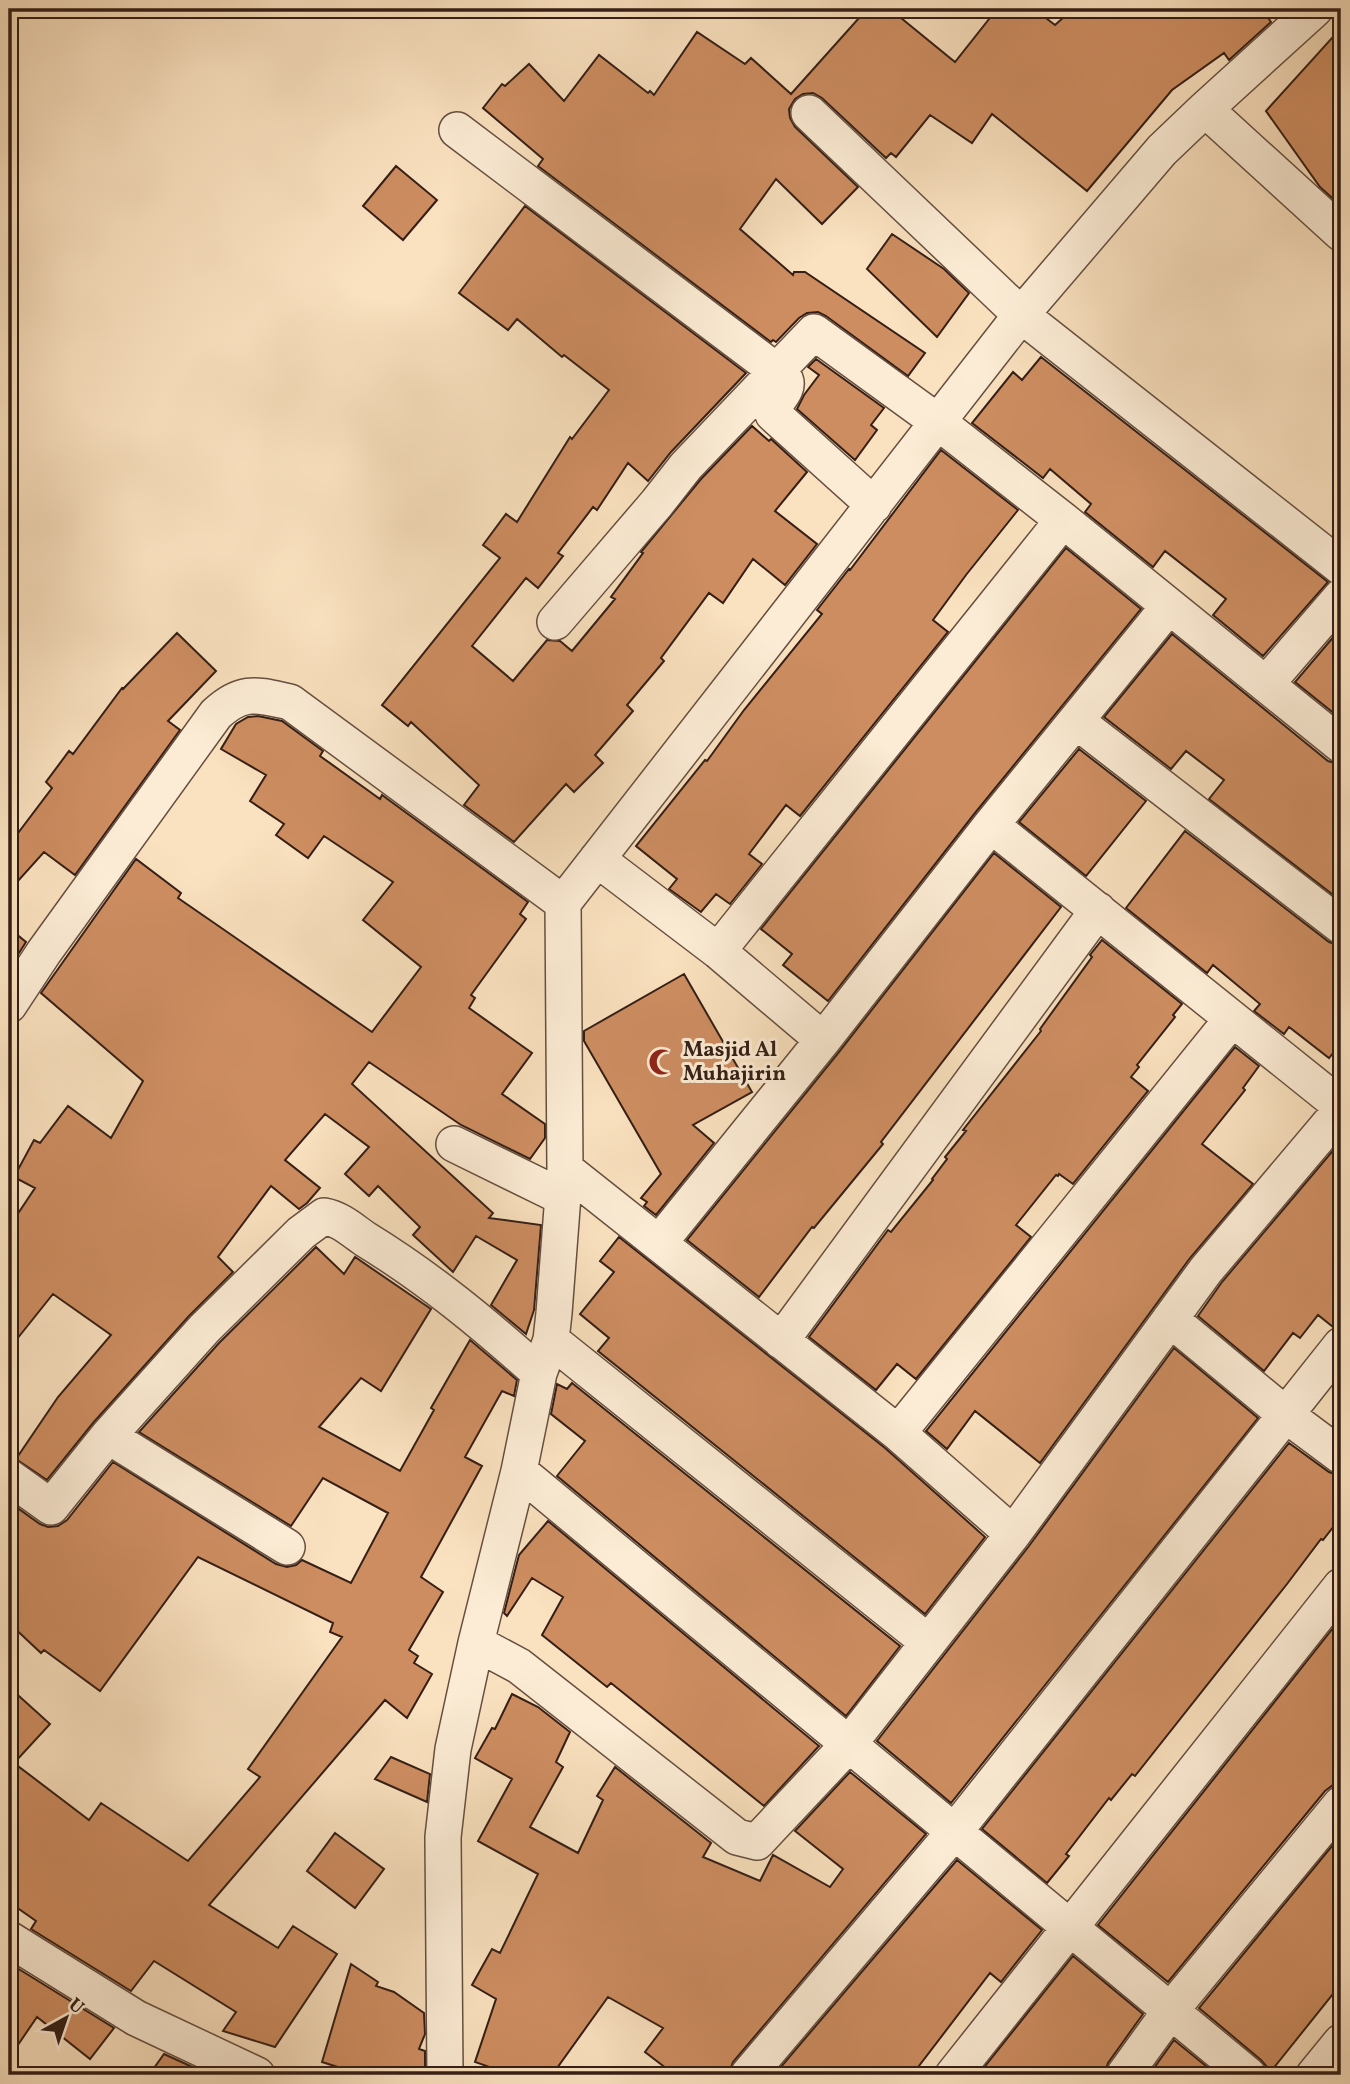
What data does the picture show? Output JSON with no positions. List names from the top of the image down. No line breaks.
{"places":{"mosque":["Masjid Al Muhajirin"]},"north":"top right"}
